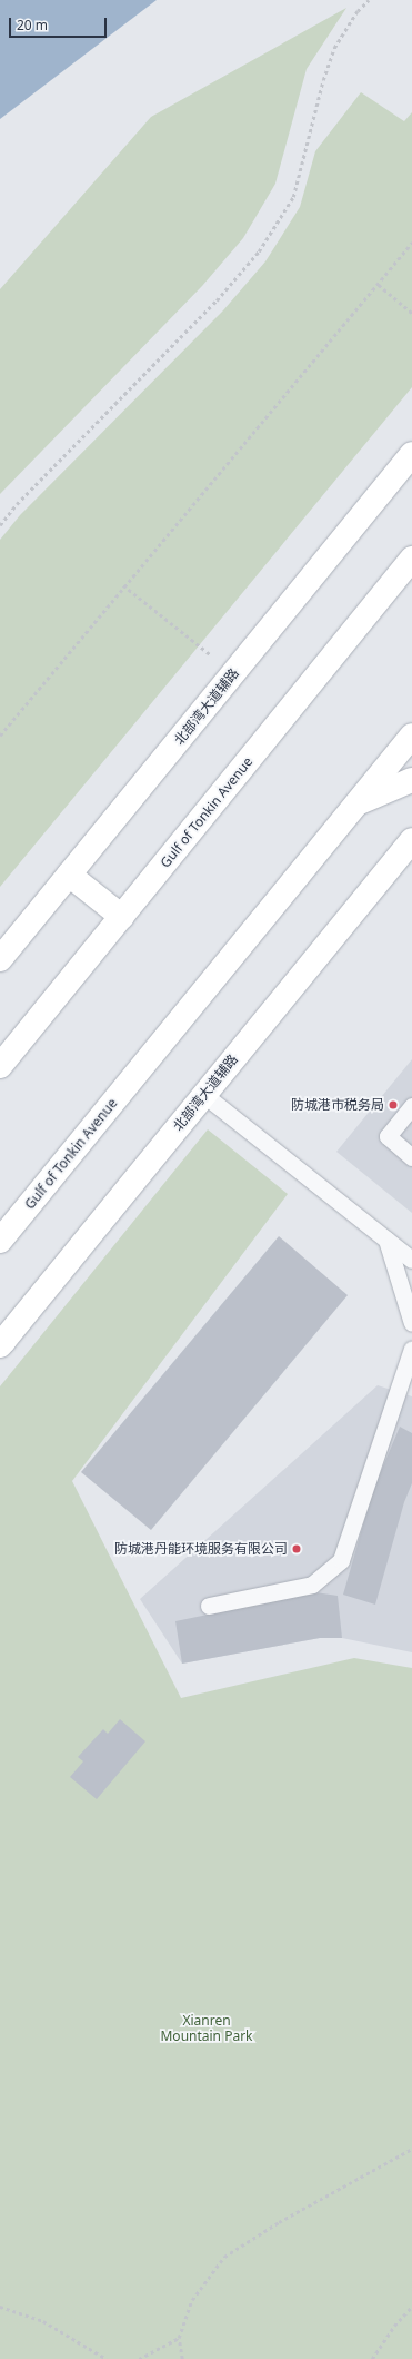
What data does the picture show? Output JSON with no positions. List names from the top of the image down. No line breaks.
{"streets":{"main road":["北部湾大道辅路","Gulf of Tonkin Avenue"]},"parks":["Xianren Mountain Park"],"places":["防城港市税务局","防城港丹能环境服务有限公司"],"scale_bar":"20 m"}
